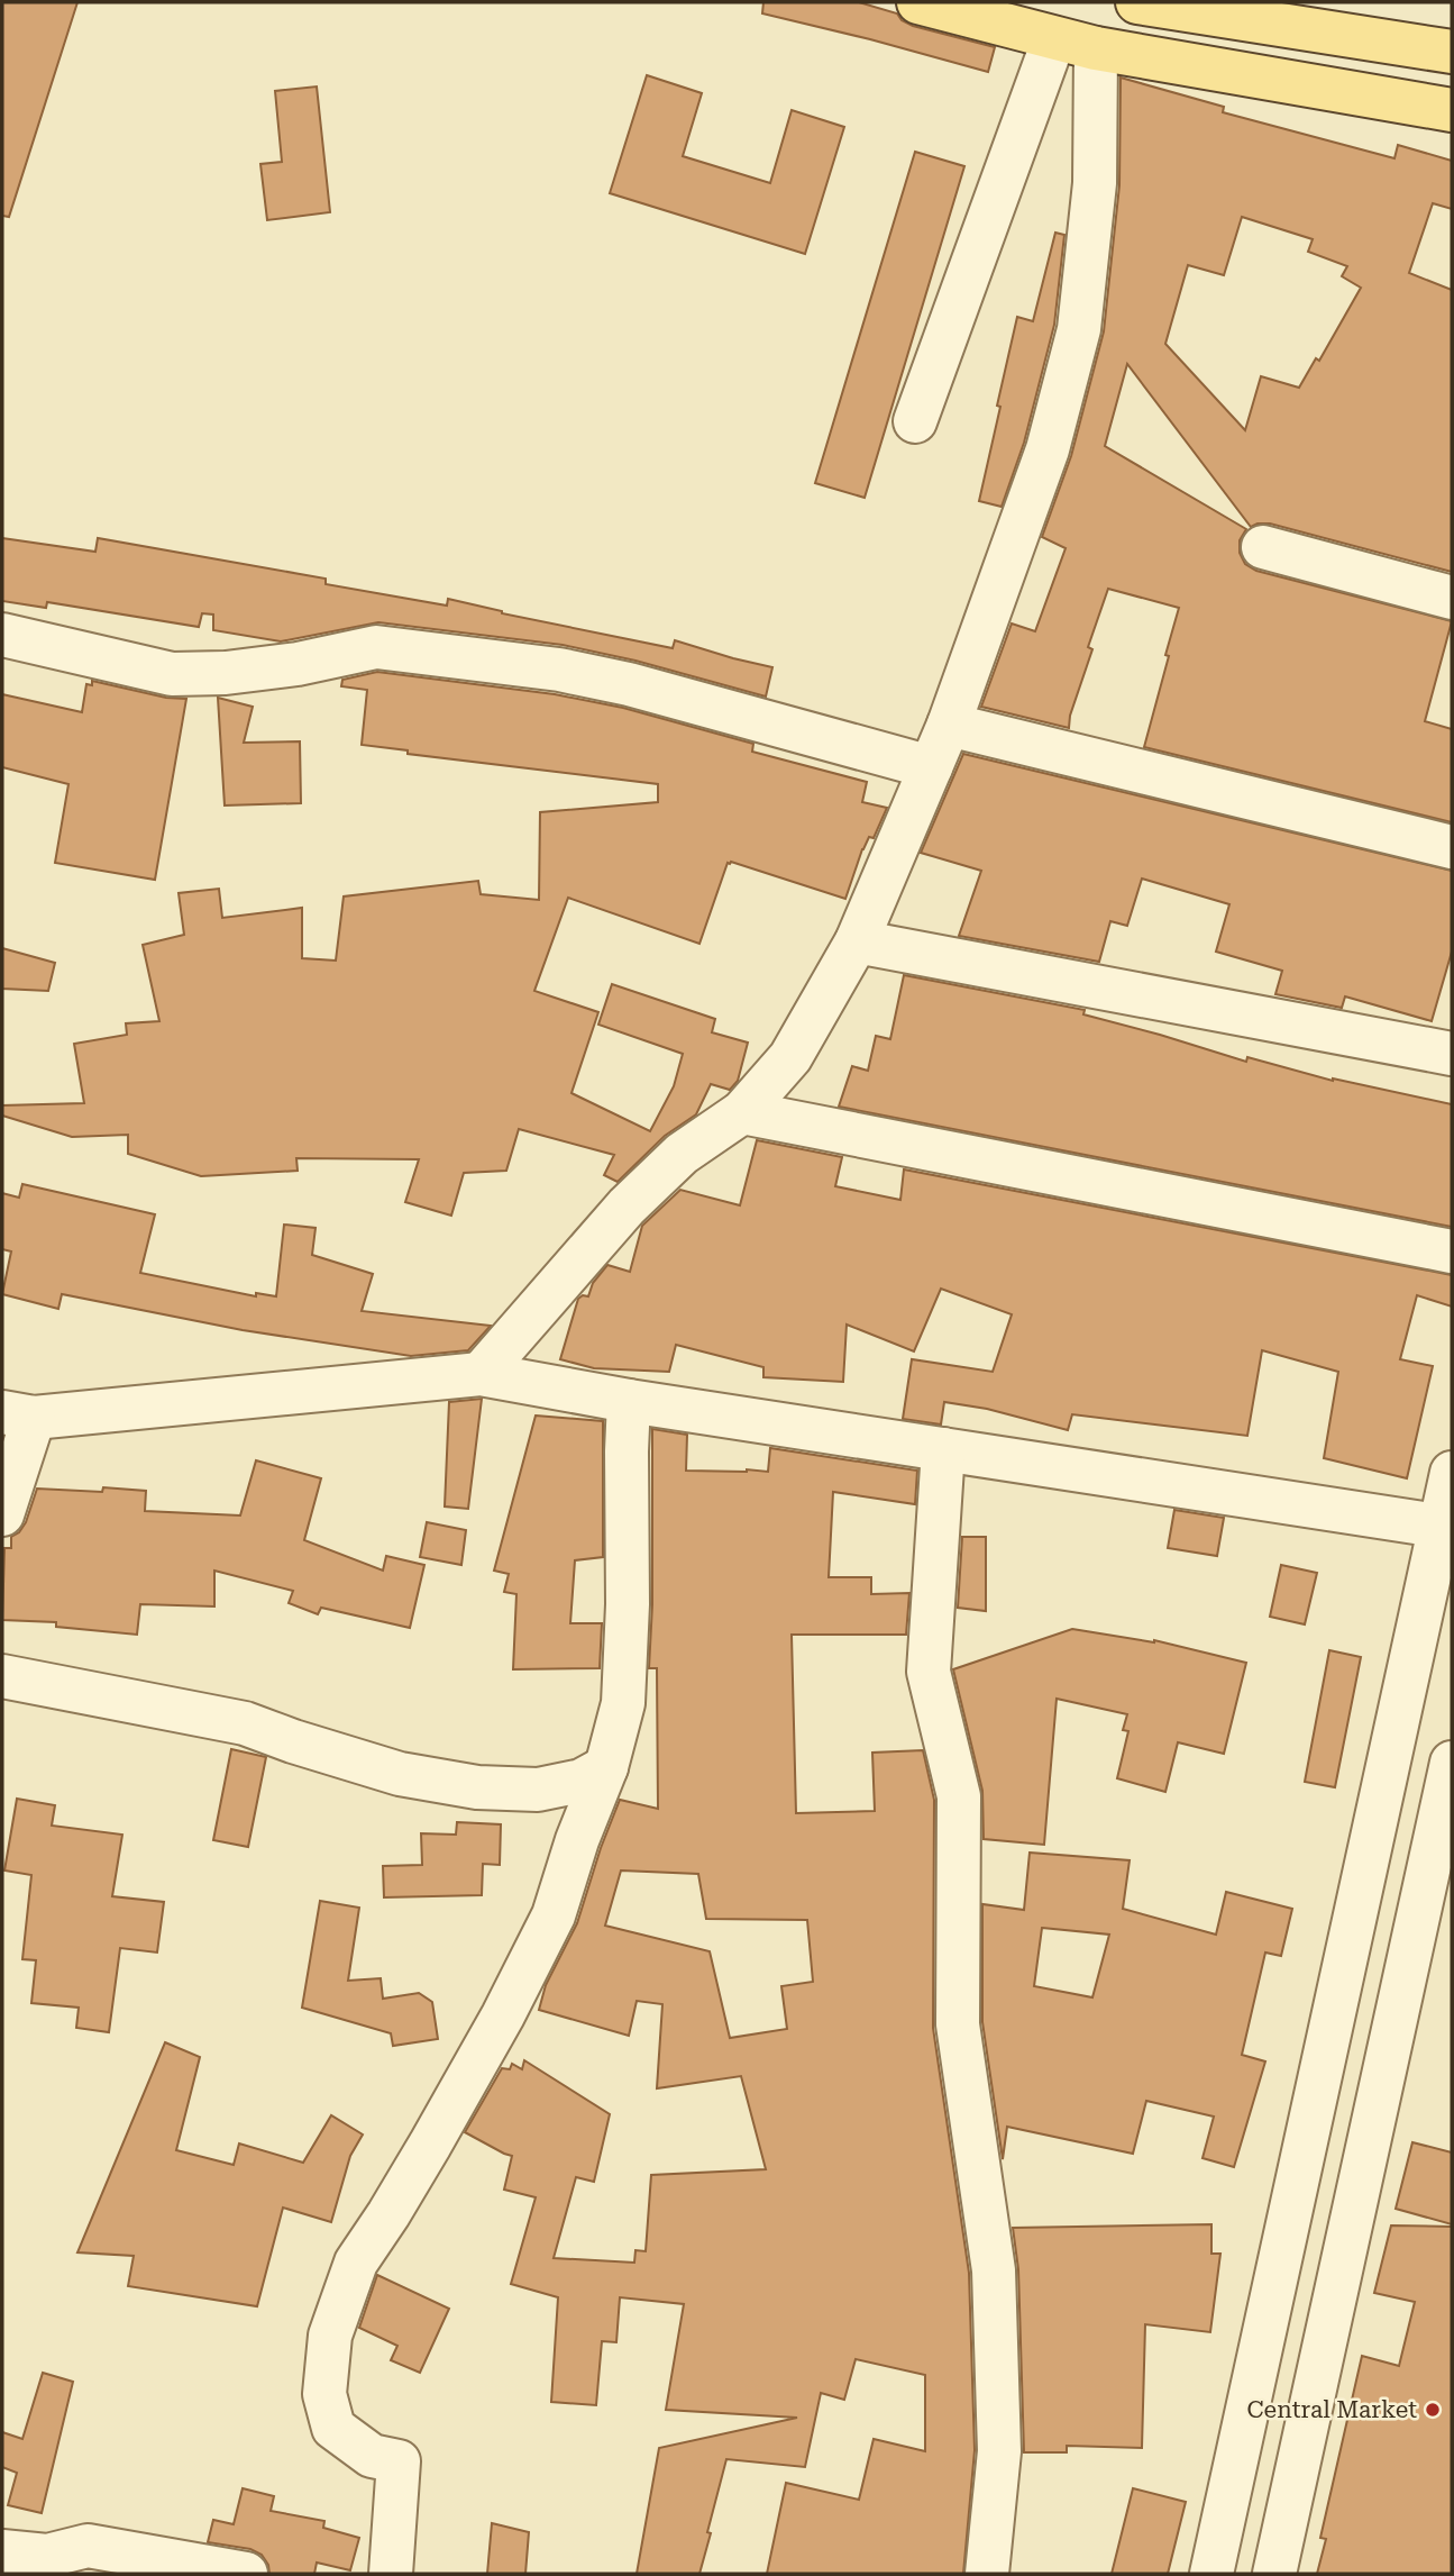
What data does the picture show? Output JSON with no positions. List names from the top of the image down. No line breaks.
{"places":["Central Market"]}
